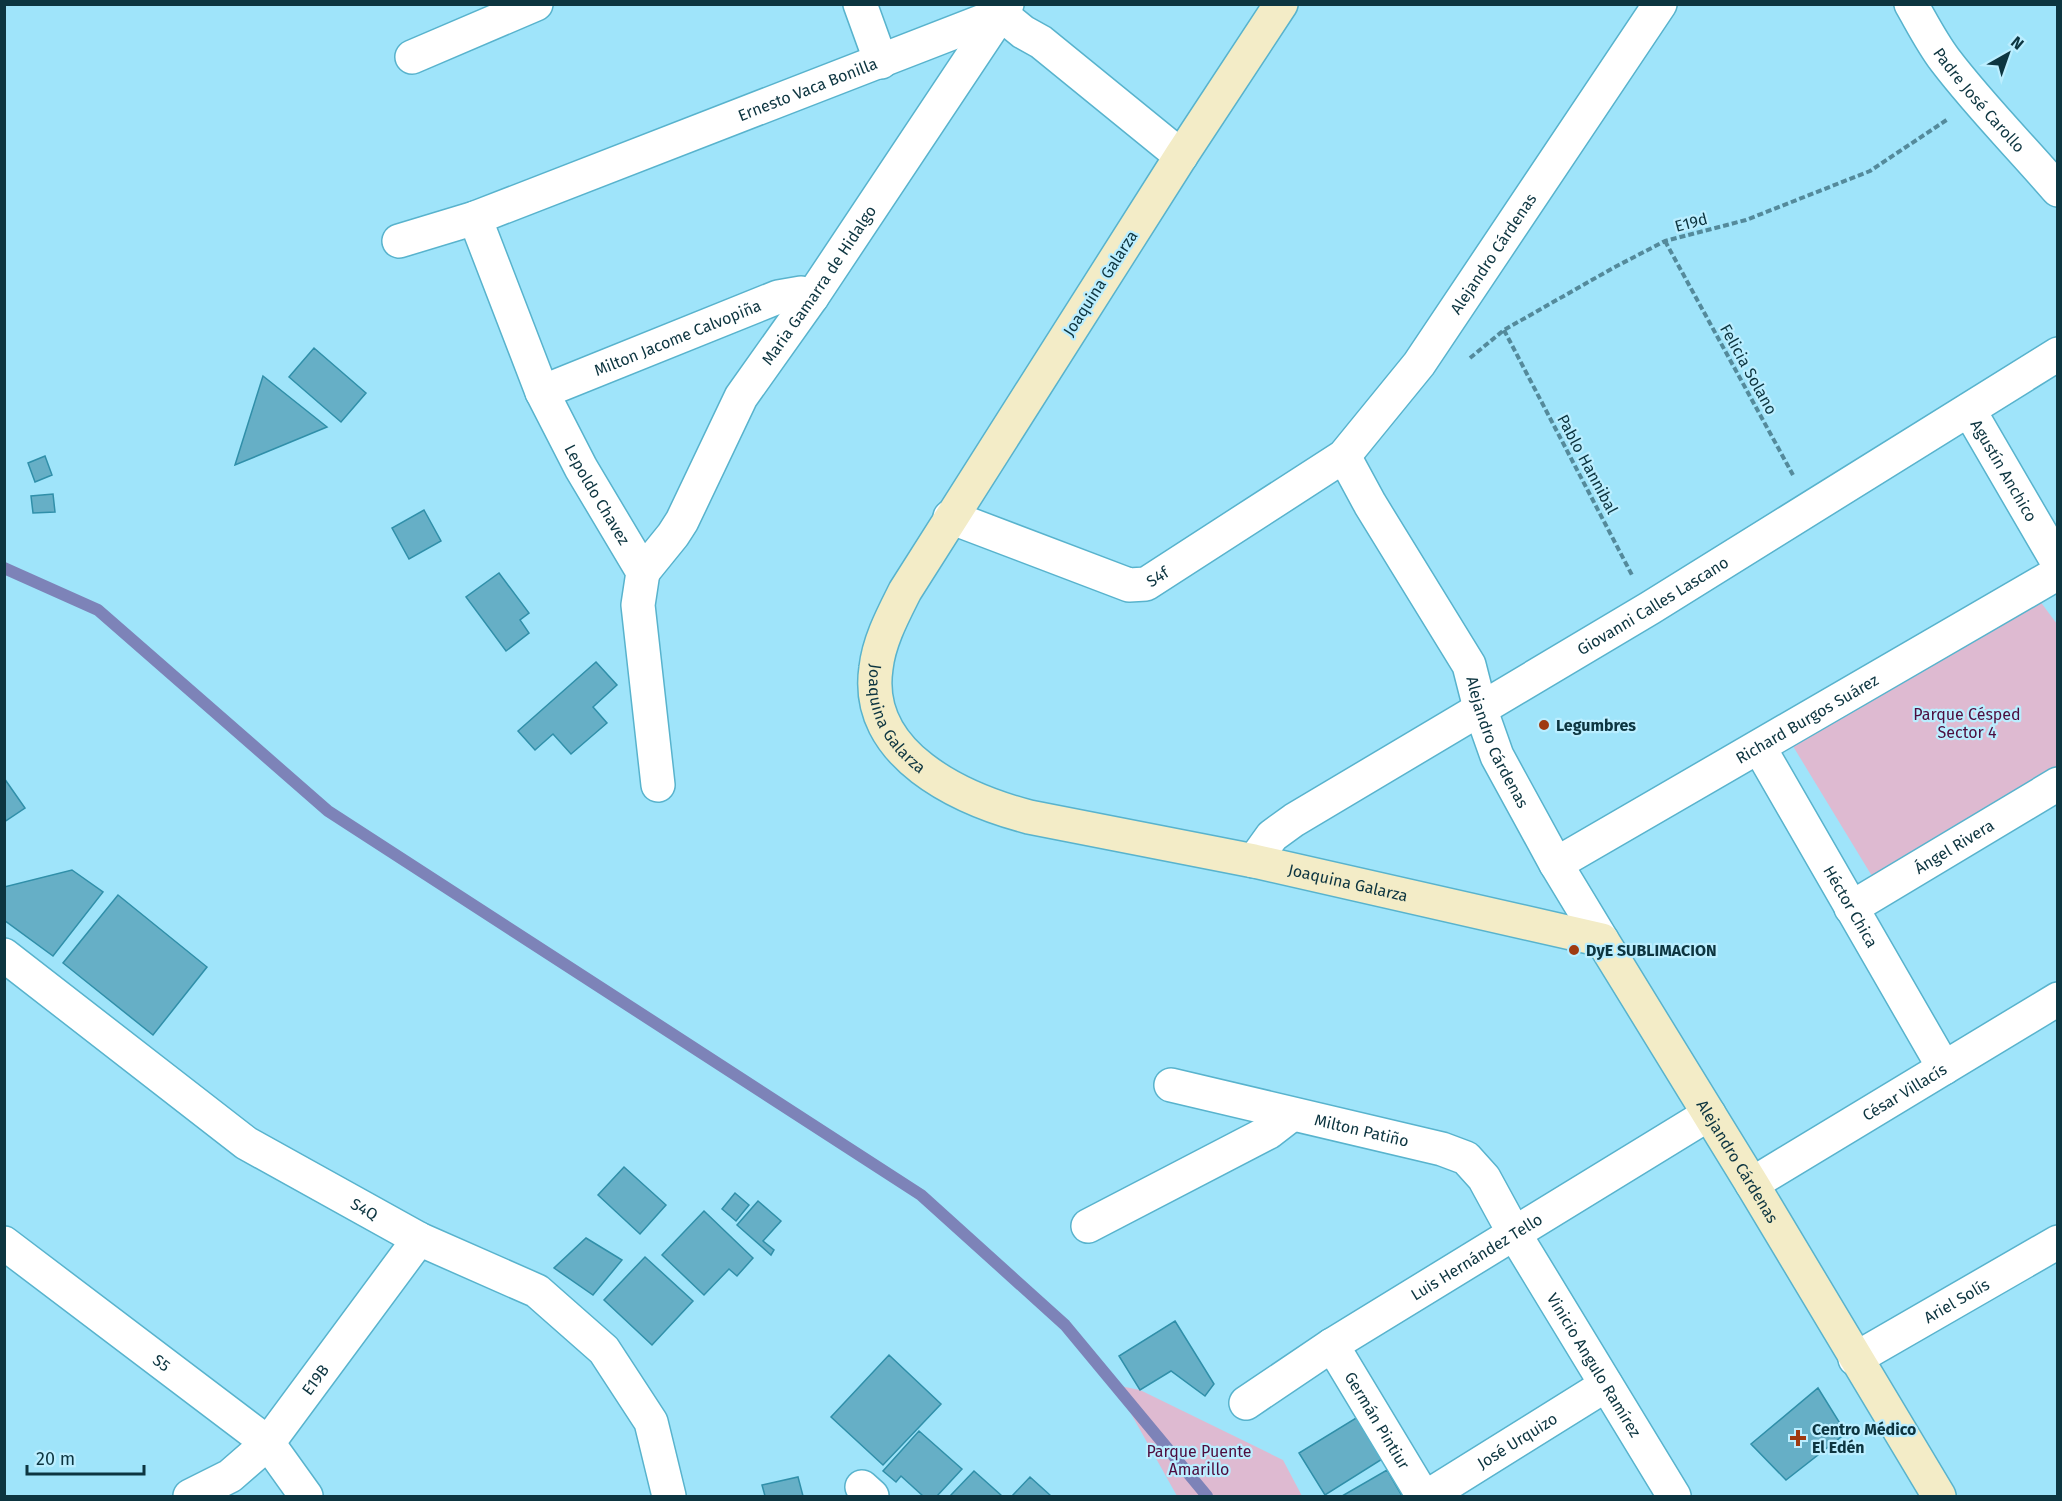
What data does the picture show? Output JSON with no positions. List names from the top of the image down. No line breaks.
{"streets":{"street":["Ernesto Vaca Bonilla","Padre José Carollo","Alejandro Cárdenas","Joaquina Galarza","Maria Gamarra de Hidalgo","Milton Jacome Calvopiña","Agustín Anchico","Lepoldo Chavez","S4f","Giovanni Calles Lascano","Richard Burgos Suárez","Ángel Rivera","Héctor Chica","César Villacís","Milton Patiño","S4Q","Luis Hernández Tello","Ariel Solís","S5","Vinicio Angulo Ramírez","E19B","Germán Pintiur","José Urquizo"],"path":["E19d","Felicia Solano","Pablo Hannibal"]},"crossings":[["Ernesto Vaca Bonilla","Maria Gamarra de Hidalgo"],["Ernesto Vaca Bonilla","Lepoldo Chavez"],["Padre José Carollo","E19d"],["E19d","Alejandro Cárdenas"],["E19d","Felicia Solano"],["E19d","Pablo Hannibal"],["Alejandro Cárdenas","Joaquina Galarza"],["Alejandro Cárdenas","S4f"],["Alejandro Cárdenas","Giovanni Calles Lascano"],["Alejandro Cárdenas","Richard Burgos Suárez"],["Alejandro Cárdenas","César Villacís"],["Alejandro Cárdenas","Luis Hernández Tello"],["Alejandro Cárdenas","Ariel Solís"],["Joaquina Galarza","S4f"],["Joaquina Galarza","Giovanni Calles Lascano"],["Maria Gamarra de Hidalgo","Milton Jacome Calvopiña"],["Maria Gamarra de Hidalgo","Lepoldo Chavez"],["Milton Jacome Calvopiña","Lepoldo Chavez"],["Felicia Solano","Giovanni Calles Lascano"],["Pablo Hannibal","Giovanni Calles Lascano"],["Agustín Anchico","Giovanni Calles Lascano"],["Richard Burgos Suárez","Héctor Chica"],["Ángel Rivera","Héctor Chica"],["Héctor Chica","César Villacís"],["Milton Patiño","Luis Hernández Tello"],["Milton Patiño","Vinicio Angulo Ramírez"],["S4Q","E19B"],["Luis Hernández Tello","Vinicio Angulo Ramírez"],["Luis Hernández Tello","Germán Pintiur"],["S5","E19B"],["Vinicio Angulo Ramírez","José Urquizo"]],"parks":["Parque Césped Sector 4","Parque Puente Amarillo"],"places":{"other":["Legumbres","DyE SUBLIMACION"],"health":["Centro Médico El Edén"]},"scale_bar":"20 m","north":"top right"}
